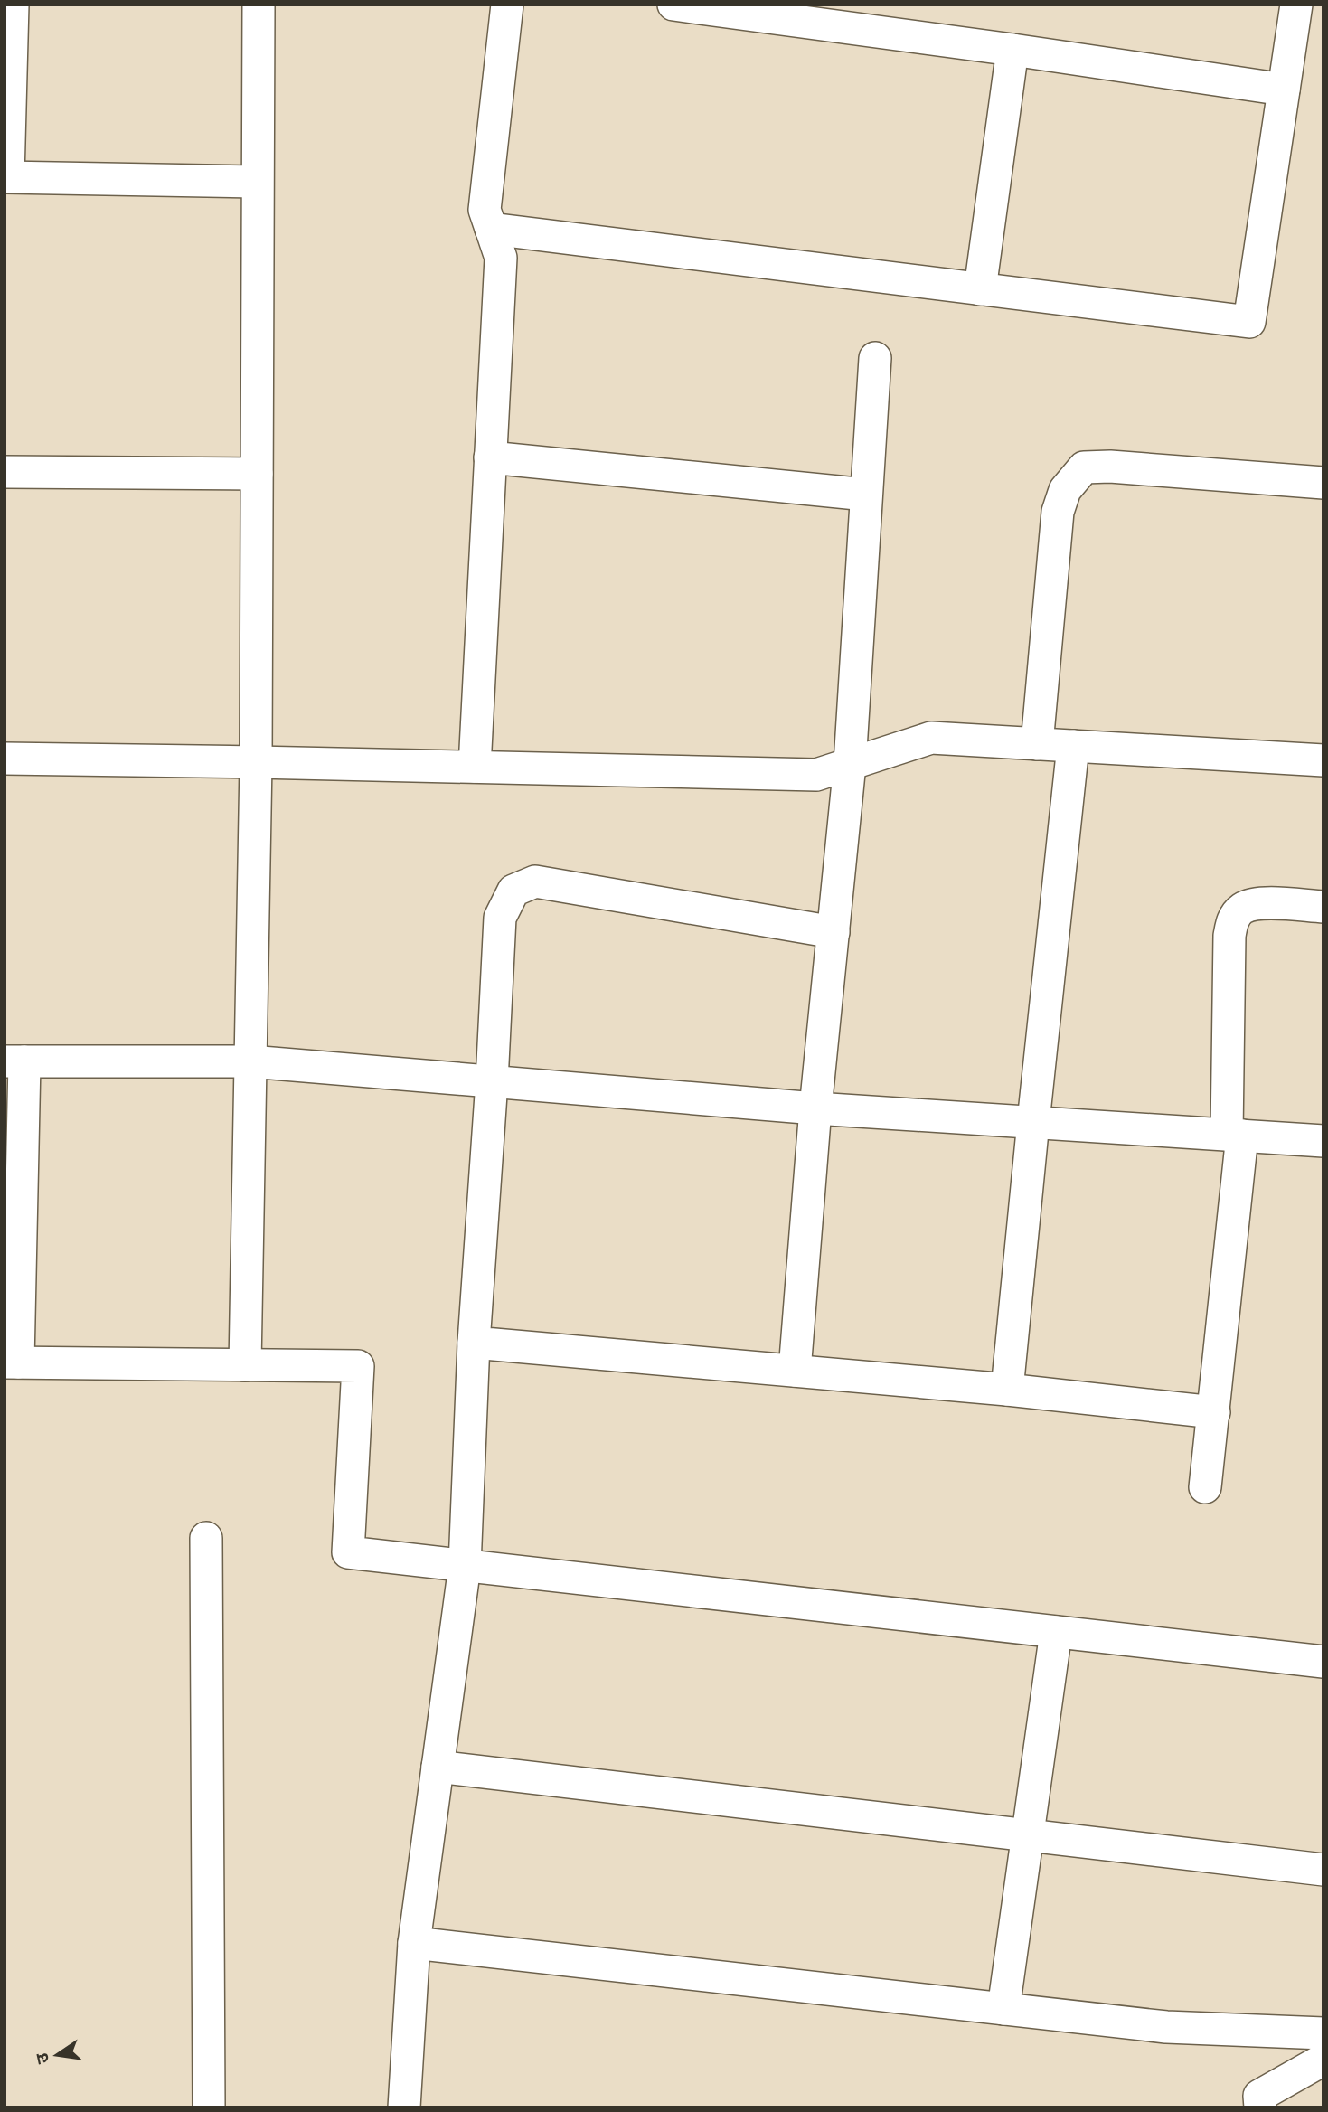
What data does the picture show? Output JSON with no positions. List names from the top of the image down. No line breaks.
{"north":"left"}
